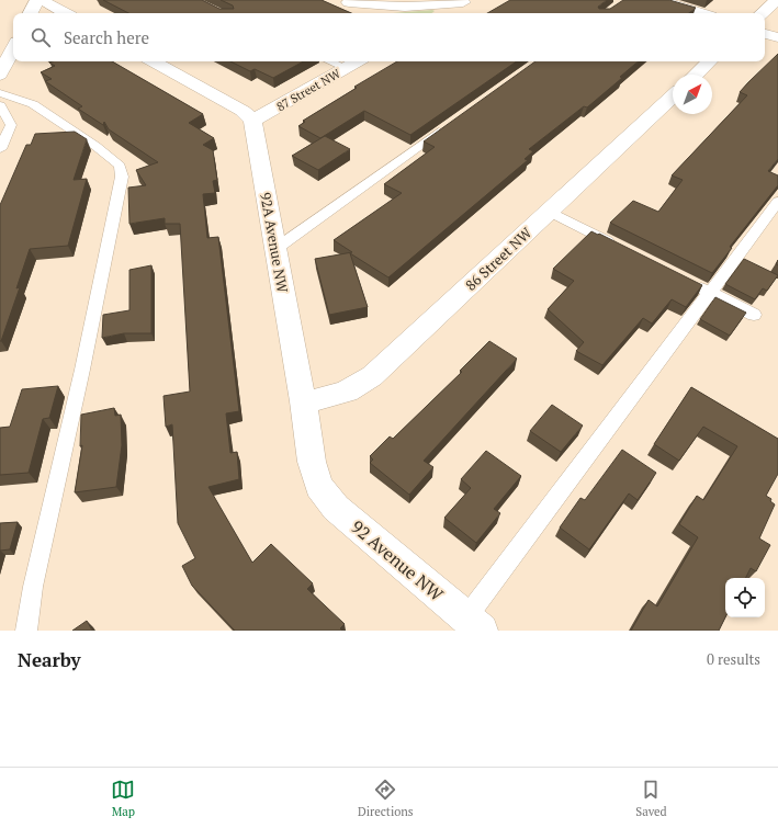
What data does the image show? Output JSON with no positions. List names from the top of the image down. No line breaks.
{"streets":{"street":["87 Street NW","92A Avenue NW","86 Street NW","92 Avenue NW"]},"crossings":[["87 Street NW","92A Avenue NW"],["92A Avenue NW","86 Street NW"],["92A Avenue NW","92 Avenue NW"]],"north":"top right","page":{"search":"Search here","heading":["Nearby","0 results"],"nav":["Map","Directions","Saved"]}}
